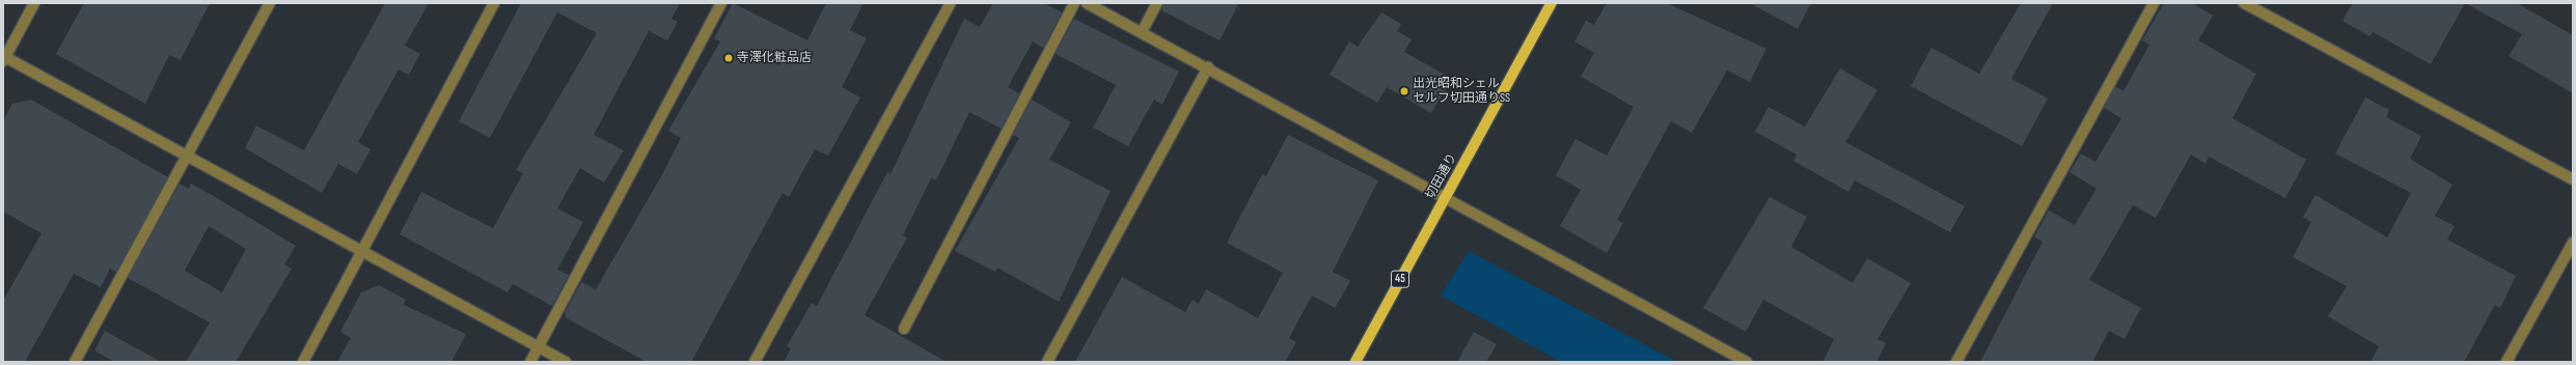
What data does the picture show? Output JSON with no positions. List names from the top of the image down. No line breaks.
{"streets":{"main road":["切田通り","45"]},"places":["寺澤化粧品店","出光昭和シェル セルフ切田通りSS"]}
